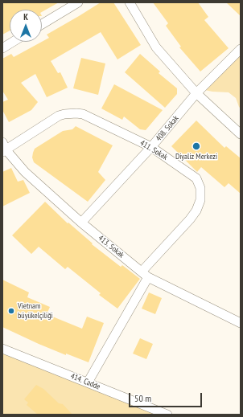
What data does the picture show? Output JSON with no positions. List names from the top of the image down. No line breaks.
{"streets":{"street":["408. Sokak","411. Sokak","413. Sokak","414. Cadde"]},"crossings":[["408. Sokak","411. Sokak"],["408. Sokak","413. Sokak"],["411. Sokak","413. Sokak"],["411. Sokak","414. Cadde"]],"places":["Diyaliz Merkezi","Vietnam büyükelçiliği"],"scale_bar":"50 m","north":"top"}
